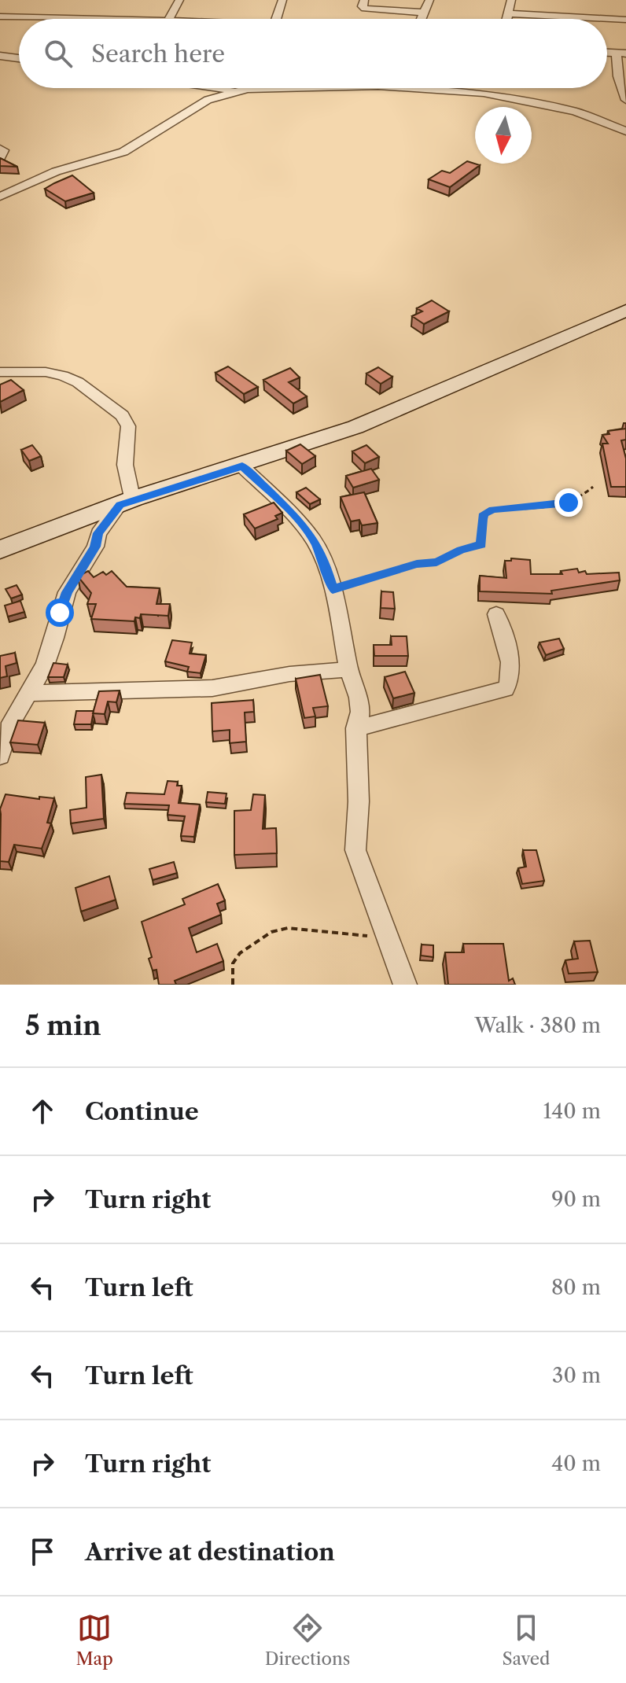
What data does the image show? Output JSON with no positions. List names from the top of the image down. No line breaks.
{"north":"bottom","page":{"search":"Search here","heading":["5 min","Walk · 380 m"],"list":[["Continue","140 m"],["Turn right","90 m"],["Turn left","80 m"],["Turn left","30 m"],["Turn right","40 m"],"Arrive at destination"],"nav":["Map","Directions","Saved"]}}
